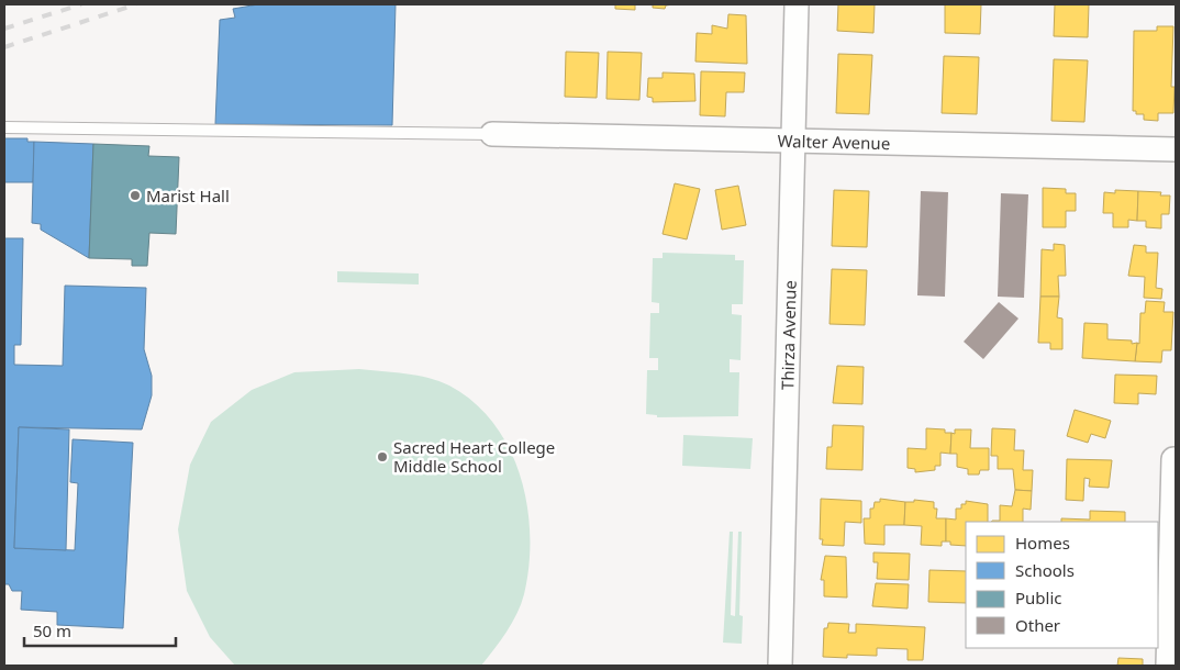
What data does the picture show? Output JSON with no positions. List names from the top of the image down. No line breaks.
{"streets":{"street":["Walter Avenue","Thirza Avenue"]},"crossings":[["Walter Avenue","Thirza Avenue"]],"places":["Marist Hall","Sacred Heart College Middle School"],"legend":["Homes","Schools","Public","Other"],"scale_bar":"50 m"}
